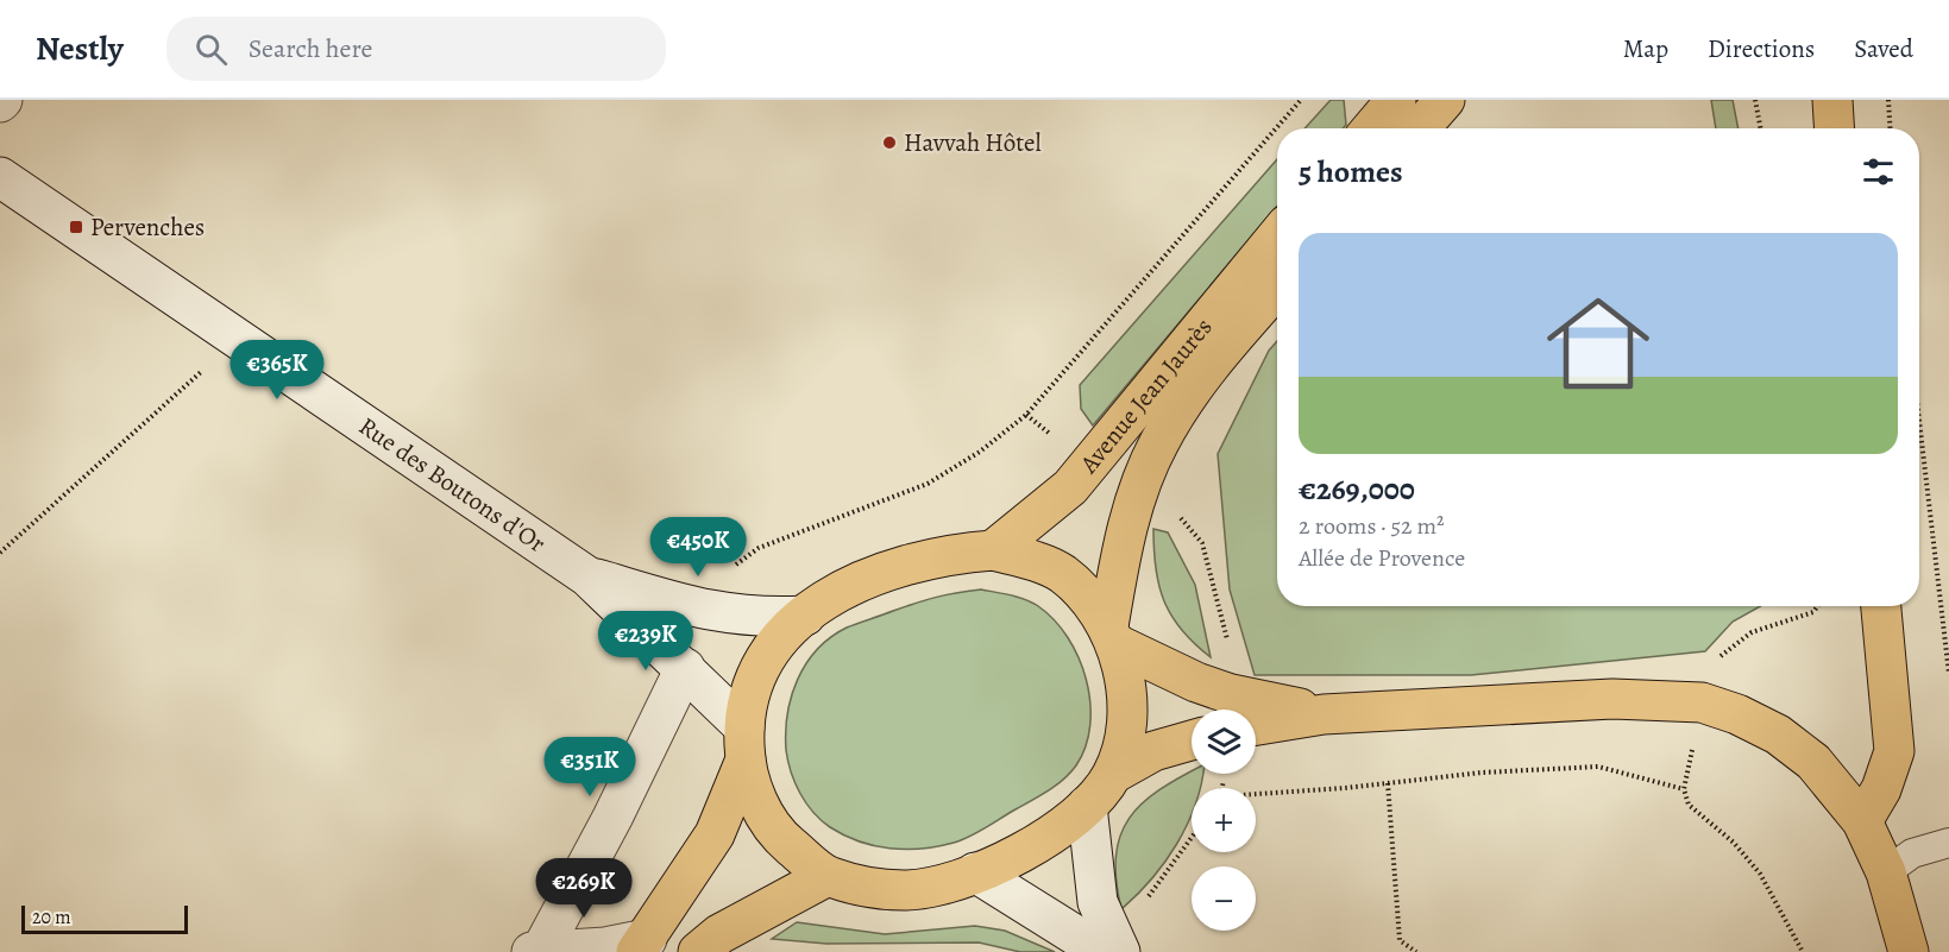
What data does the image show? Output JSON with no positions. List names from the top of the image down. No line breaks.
{"streets":{"main road":["Avenue Jean Jaurès","Rue des Boutons d'Or"]},"places":{"other":["Havvah Hôtel"],"transit":["Pervenches"]},"scale_bar":"20 m","page":{"header":"Nestly","search":"Search here","nav":["Map","Directions","Saved"],"heading":"5 homes","list":[{"name":"€269,000","note":"2 rooms · 52 m² · Allée de Provence"}],"price":["€365K","€450K","€239K","€351K","€269K"],"map_buttons":["+","−"],"scale":"20 m"}}
